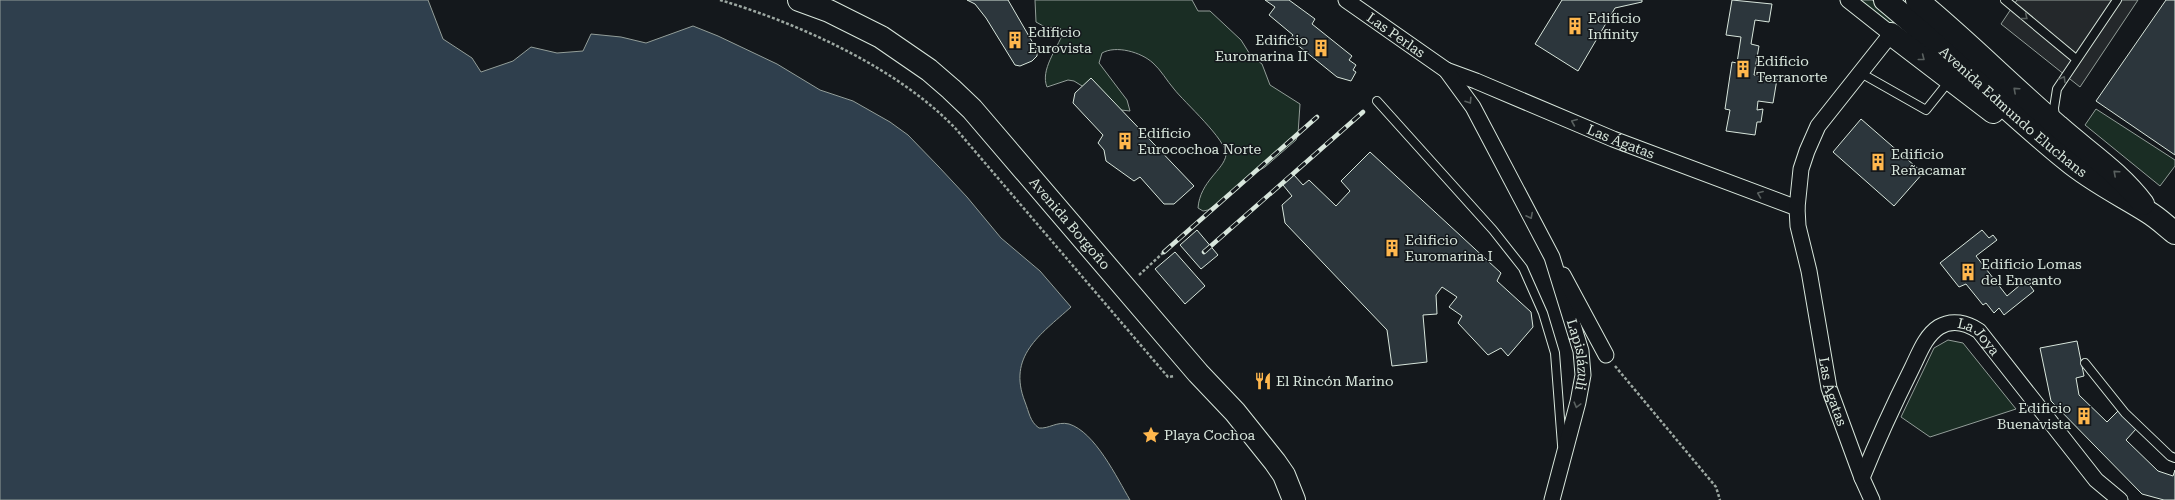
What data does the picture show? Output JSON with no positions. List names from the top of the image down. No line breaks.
{"streets":{"main road":["Avenida Edmundo Eluchans","Avenida Borgoño"],"street":["Las Perlas","Las Ágatas","La Joya","Lapislázuli"]},"crossings":[["Las Perlas","Las Ágatas"],["Las Perlas","Lapislázuli"],["Las Ágatas","La Joya"],["Las Ágatas","Lapislázuli"]],"one_way":["Las Ágatas","Lapislázuli"],"places":{"building":["Edificio Infinity","Edificio Eurovista","Edificio Euromarina II","Edificio Terranorte","Edificio Eurocochoa Norte","Edificio Reñacamar","Edificio Euromarina I","Edificio Lomas del Encanto","Edificio Buenavista"],"restaurant":["El Rincón Marino"],"place":["Playa Cochoa"]}}
